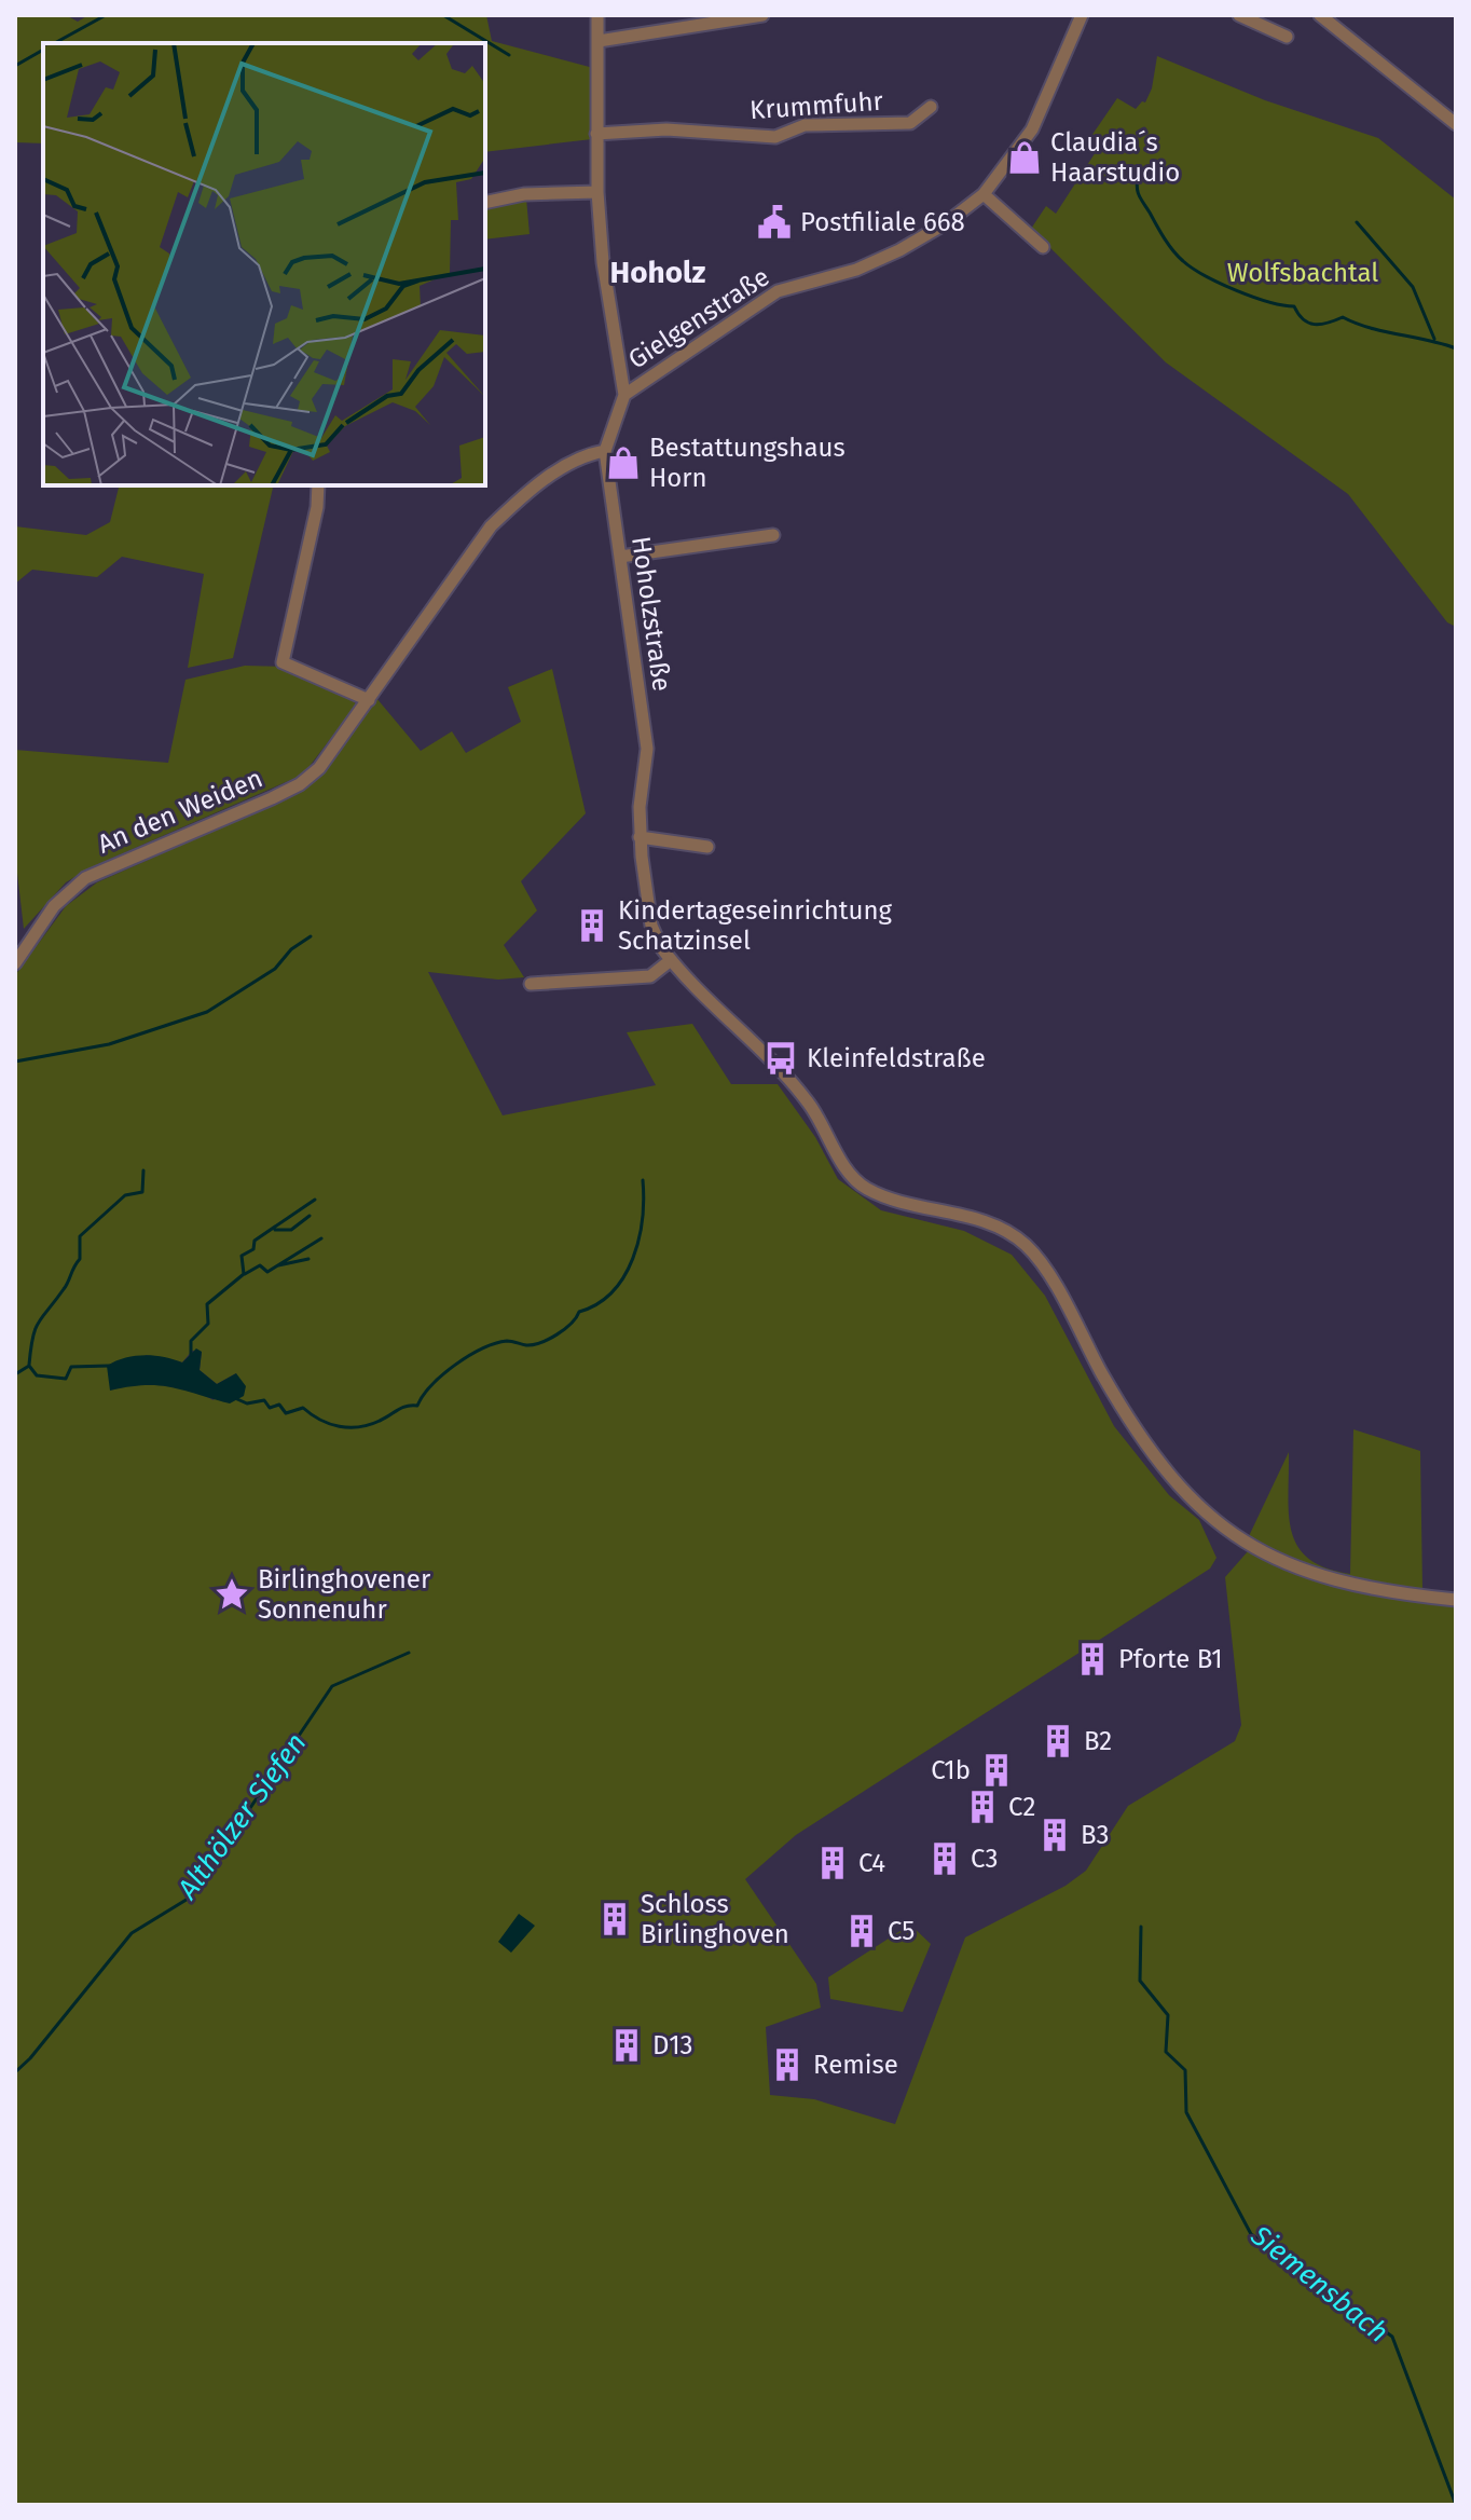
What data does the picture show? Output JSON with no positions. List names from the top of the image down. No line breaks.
{"streets":{"street":["Krummfuhr","Gielgenstraße","Hoholzstraße","An den Weiden"]},"crossings":[["Krummfuhr","Hoholzstraße"],["Gielgenstraße","Hoholzstraße"],["Hoholzstraße","An den Weiden"]],"districts":["Hoholz"],"water":["Althölzer Siefen","Siemensbach"],"parks":["Wolfsbachtal"],"places":{"shop":["Claudia´s Haarstudio","Bestattungshaus Horn"],"public building":["Postfiliale 668"],"building":["Kindertageseinrichtung Schatzinsel","Pforte B1","B2","C1b","C2","B3","C3","C4","Schloss Birlinghoven","C5","D13","Remise"],"bus stop":["Kleinfeldstraße"],"place":["Birlinghovener Sonnenuhr"]}}
